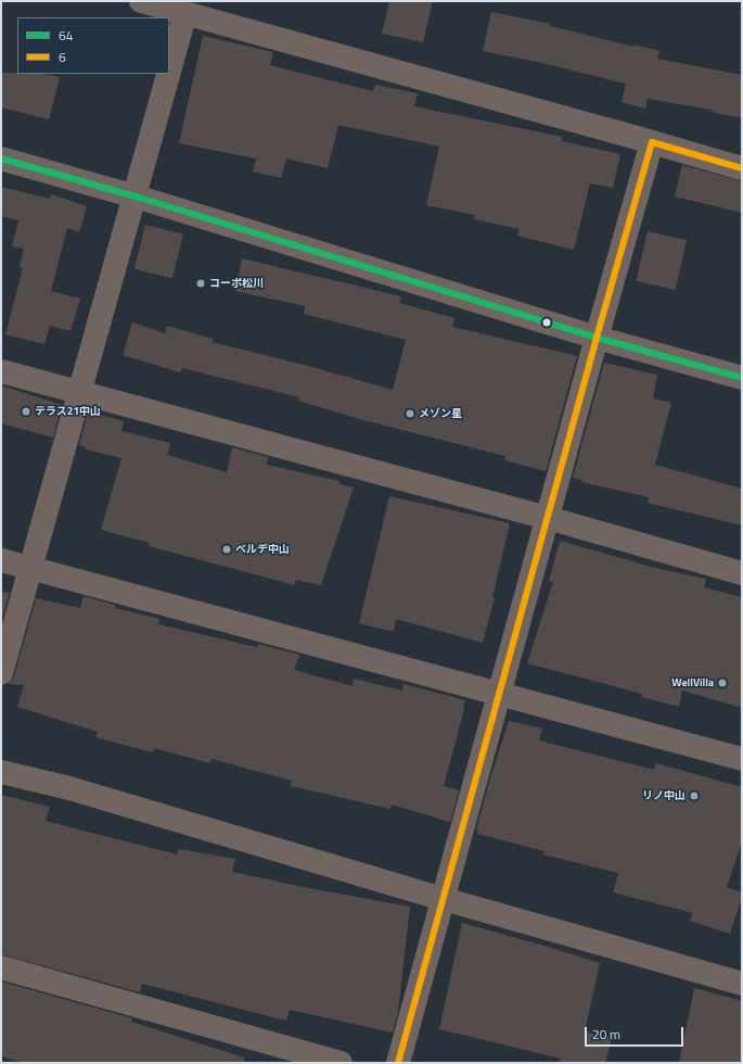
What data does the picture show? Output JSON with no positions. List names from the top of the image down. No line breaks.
{"places":["コーポ松川","テラス21中山","メゾン星","ベルデ中山","WellVilla","リノ中山"],"lines":["transit line 6","transit line 64"],"legend":["64","6"],"scale_bar":"20 m"}
